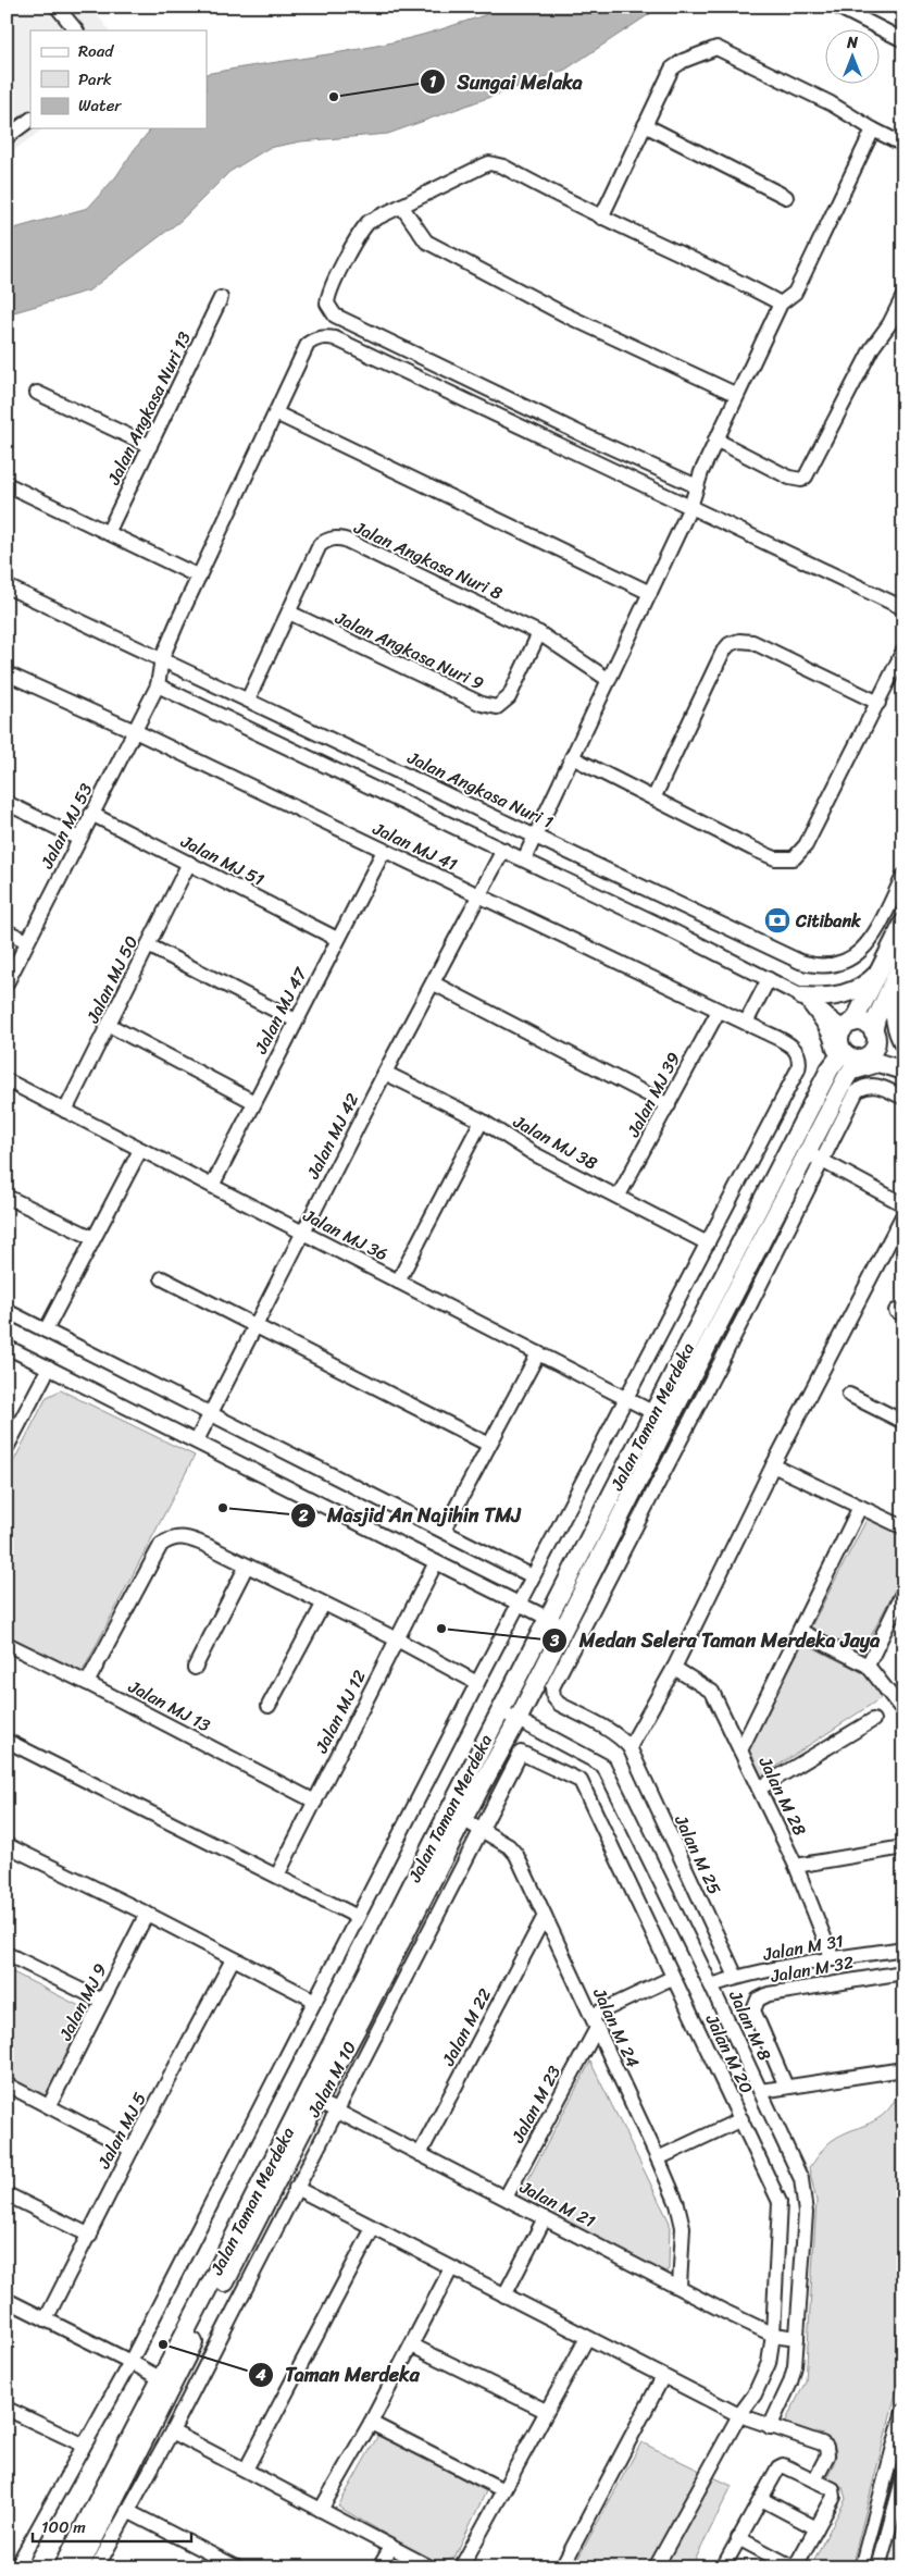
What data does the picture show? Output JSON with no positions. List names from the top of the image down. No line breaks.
{"streets":{"main road":["Jalan Taman Merdeka"],"street":["Jalan Angkasa Nuri 13","Jalan Angkasa Nuri 8","Jalan Angkasa Nuri 9","Jalan Angkasa Nuri 1","Jalan MJ 53","Jalan MJ 41","Jalan MJ 51","Jalan MJ 50","Jalan MJ 47","Jalan MJ 39","Jalan MJ 42","Jalan MJ 38","Jalan MJ 36","Jalan MJ 13","Jalan MJ 12","Jalan M 28","Jalan M 25","Jalan M 31","Jalan M 32","Jalan MJ 9","Jalan M 8","Jalan M 22","Jalan M 24","Jalan M 20","Jalan M 10","Jalan M 23","Jalan MJ 5","Jalan M 21"]},"crossings":[["Jalan Angkasa Nuri 8","Jalan Angkasa Nuri 9"],["Jalan Angkasa Nuri 8","Jalan Angkasa Nuri 1"],["Jalan Angkasa Nuri 1","Jalan MJ 53"],["Jalan MJ 53","Jalan MJ 41"],["Jalan MJ 53","Jalan MJ 51"],["Jalan MJ 41","Jalan MJ 47"],["Jalan MJ 41","Jalan MJ 39"],["Jalan MJ 41","Jalan MJ 42"],["Jalan MJ 41","Jalan MJ 38"],["Jalan MJ 51","Jalan MJ 50"],["Jalan MJ 51","Jalan MJ 47"],["Jalan MJ 50","Jalan MJ 36"],["Jalan MJ 47","Jalan MJ 36"],["Jalan MJ 39","Jalan MJ 38"],["Jalan MJ 42","Jalan MJ 38"],["Jalan MJ 42","Jalan MJ 36"],["Jalan MJ 36","Jalan Taman Merdeka"],["Jalan Taman Merdeka","Jalan M 8"],["Jalan Taman Merdeka","Jalan M 21"],["Jalan MJ 13","Jalan MJ 12"],["Jalan M 28","Jalan M 31"],["Jalan M 25","Jalan M 31"],["Jalan M 31","Jalan M 8"],["Jalan M 8","Jalan M 21"],["Jalan M 22","Jalan M 24"],["Jalan M 22","Jalan M 21"],["Jalan M 24","Jalan M 10"],["Jalan M 24","Jalan M 23"],["Jalan M 24","Jalan M 21"],["Jalan M 20","Jalan M 10"],["Jalan M 20","Jalan M 21"],["Jalan M 10","Jalan M 21"],["Jalan M 23","Jalan M 21"]],"places":{"other":["Sungai Melaka","Masjid An Najihin TMJ","Medan Selera Taman Merdeka Jaya","Taman Merdeka"],"bank":["Citibank"]},"legend":["Road","Park","Water"],"scale_bar":"100 m","north":"top"}
